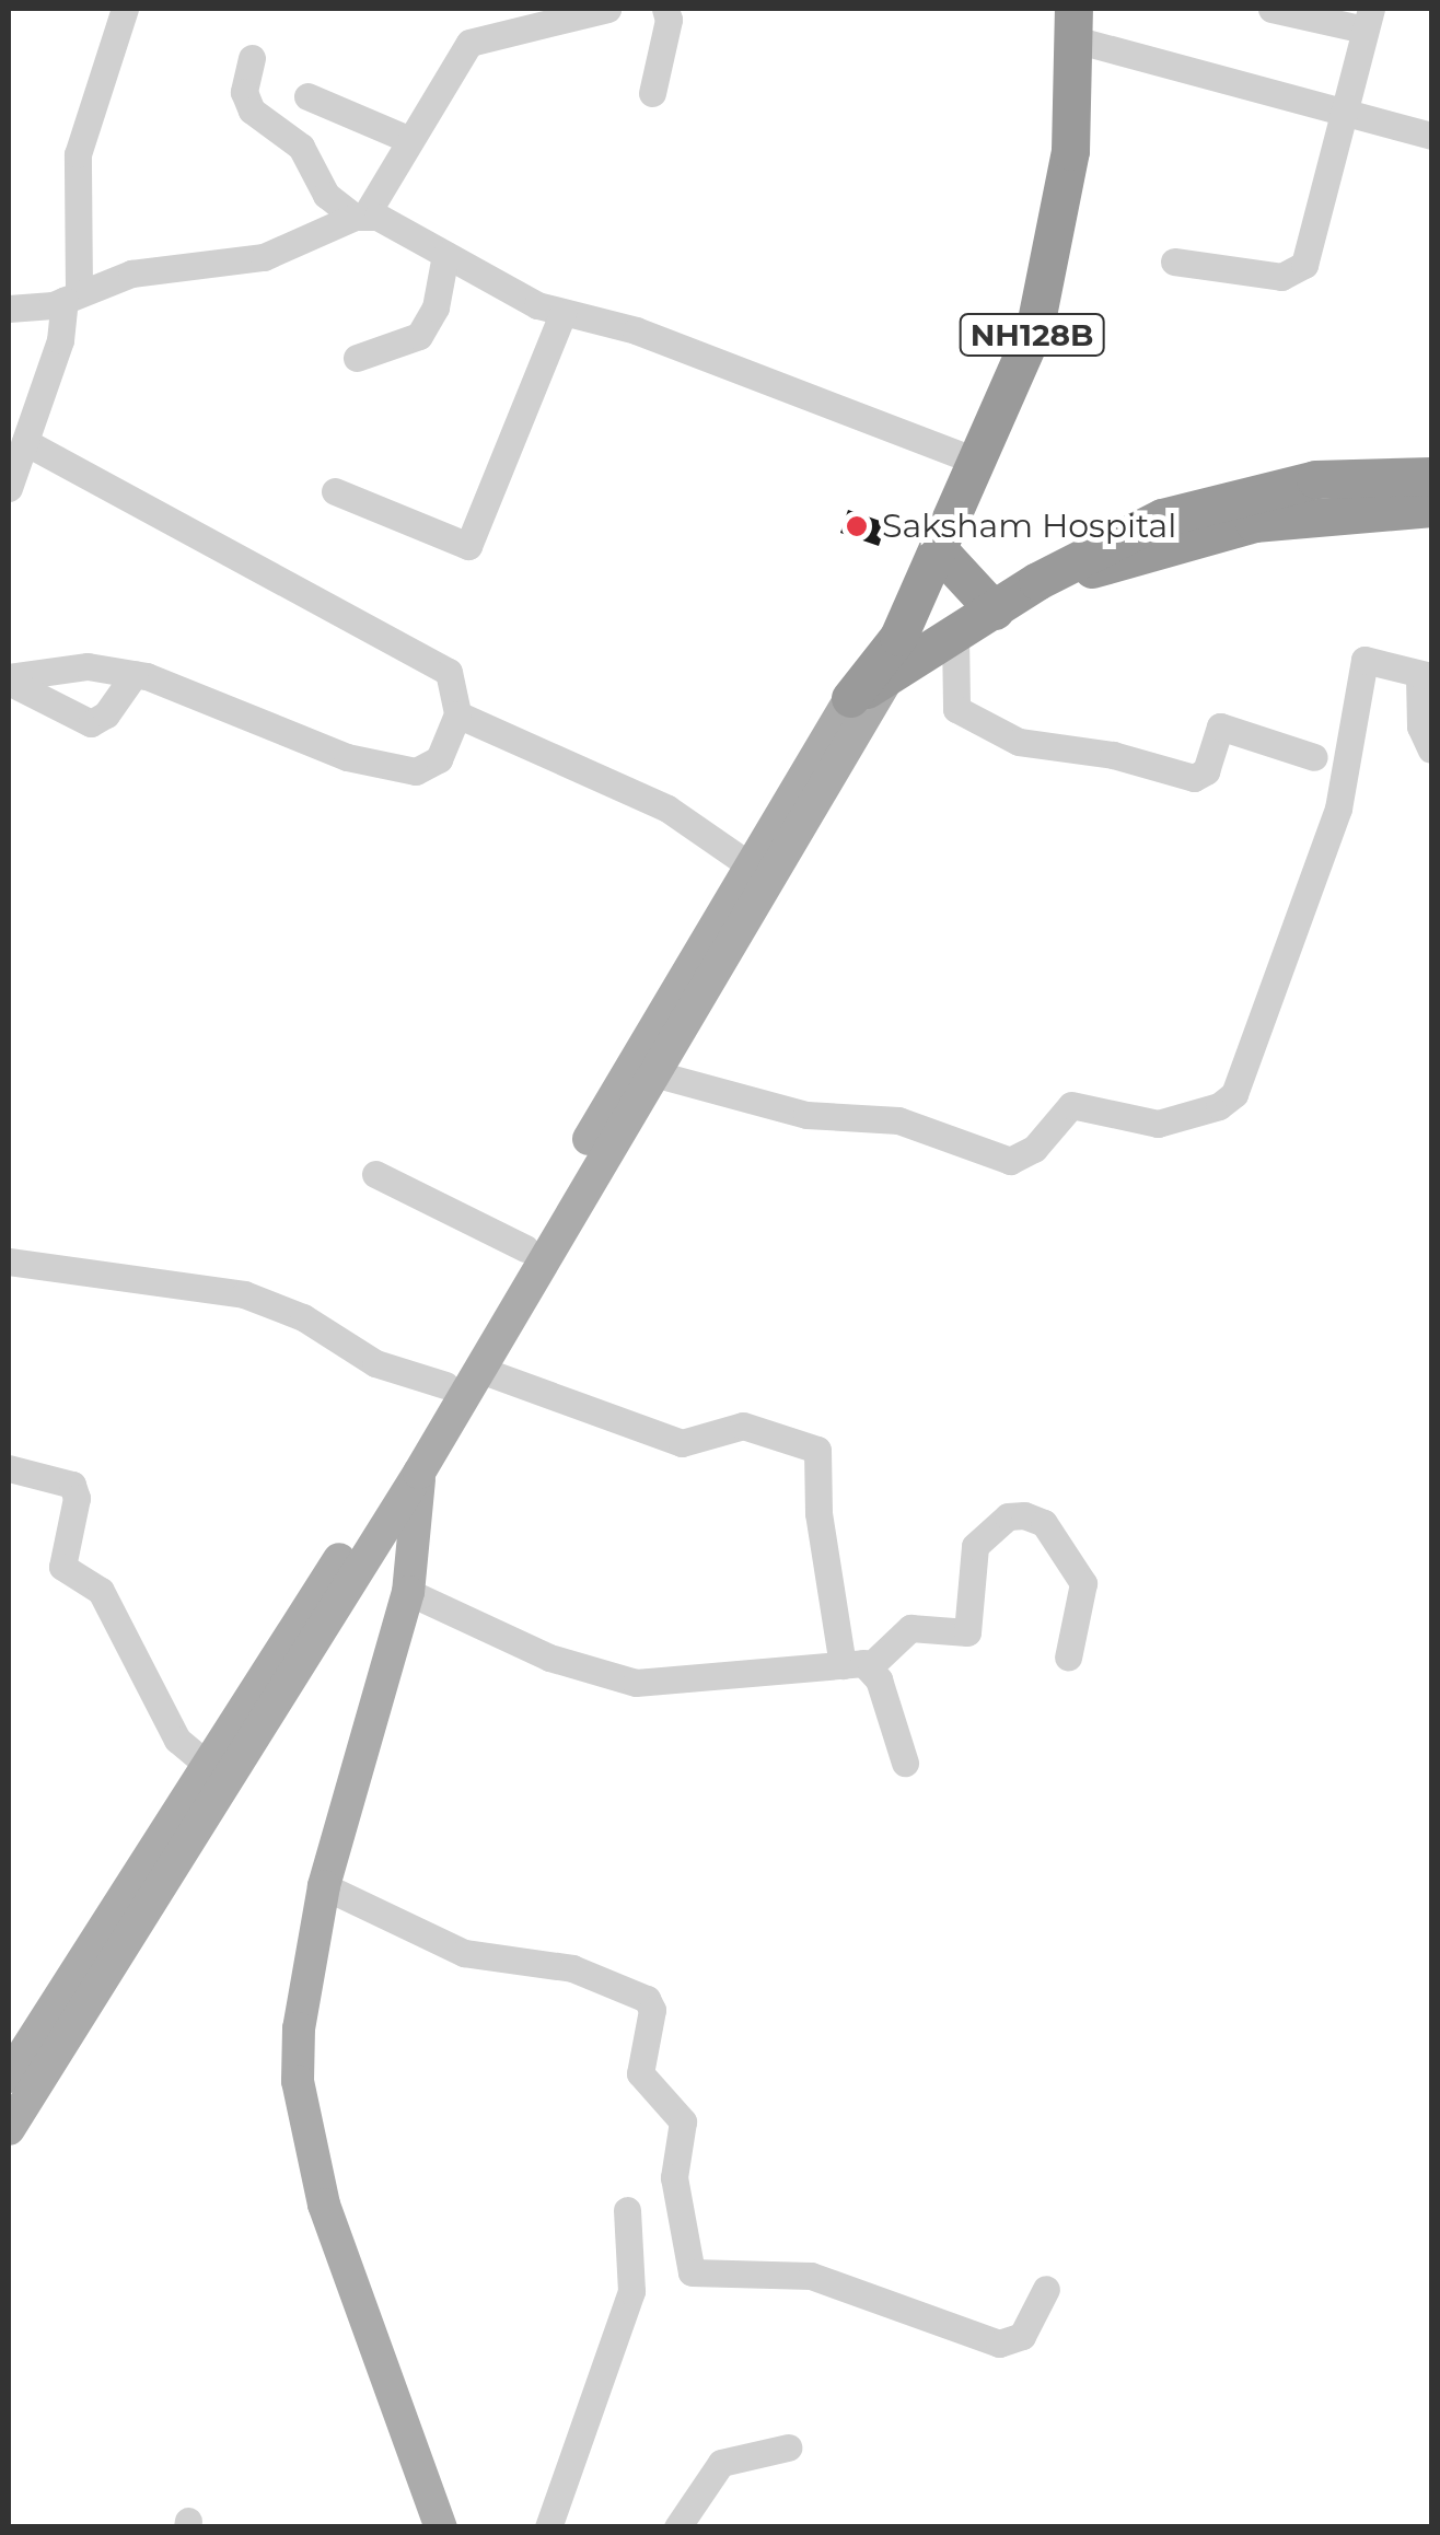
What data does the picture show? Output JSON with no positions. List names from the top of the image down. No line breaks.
{"streets":{"highway":["NH128B"]},"places":["Saksham Hospital"]}
